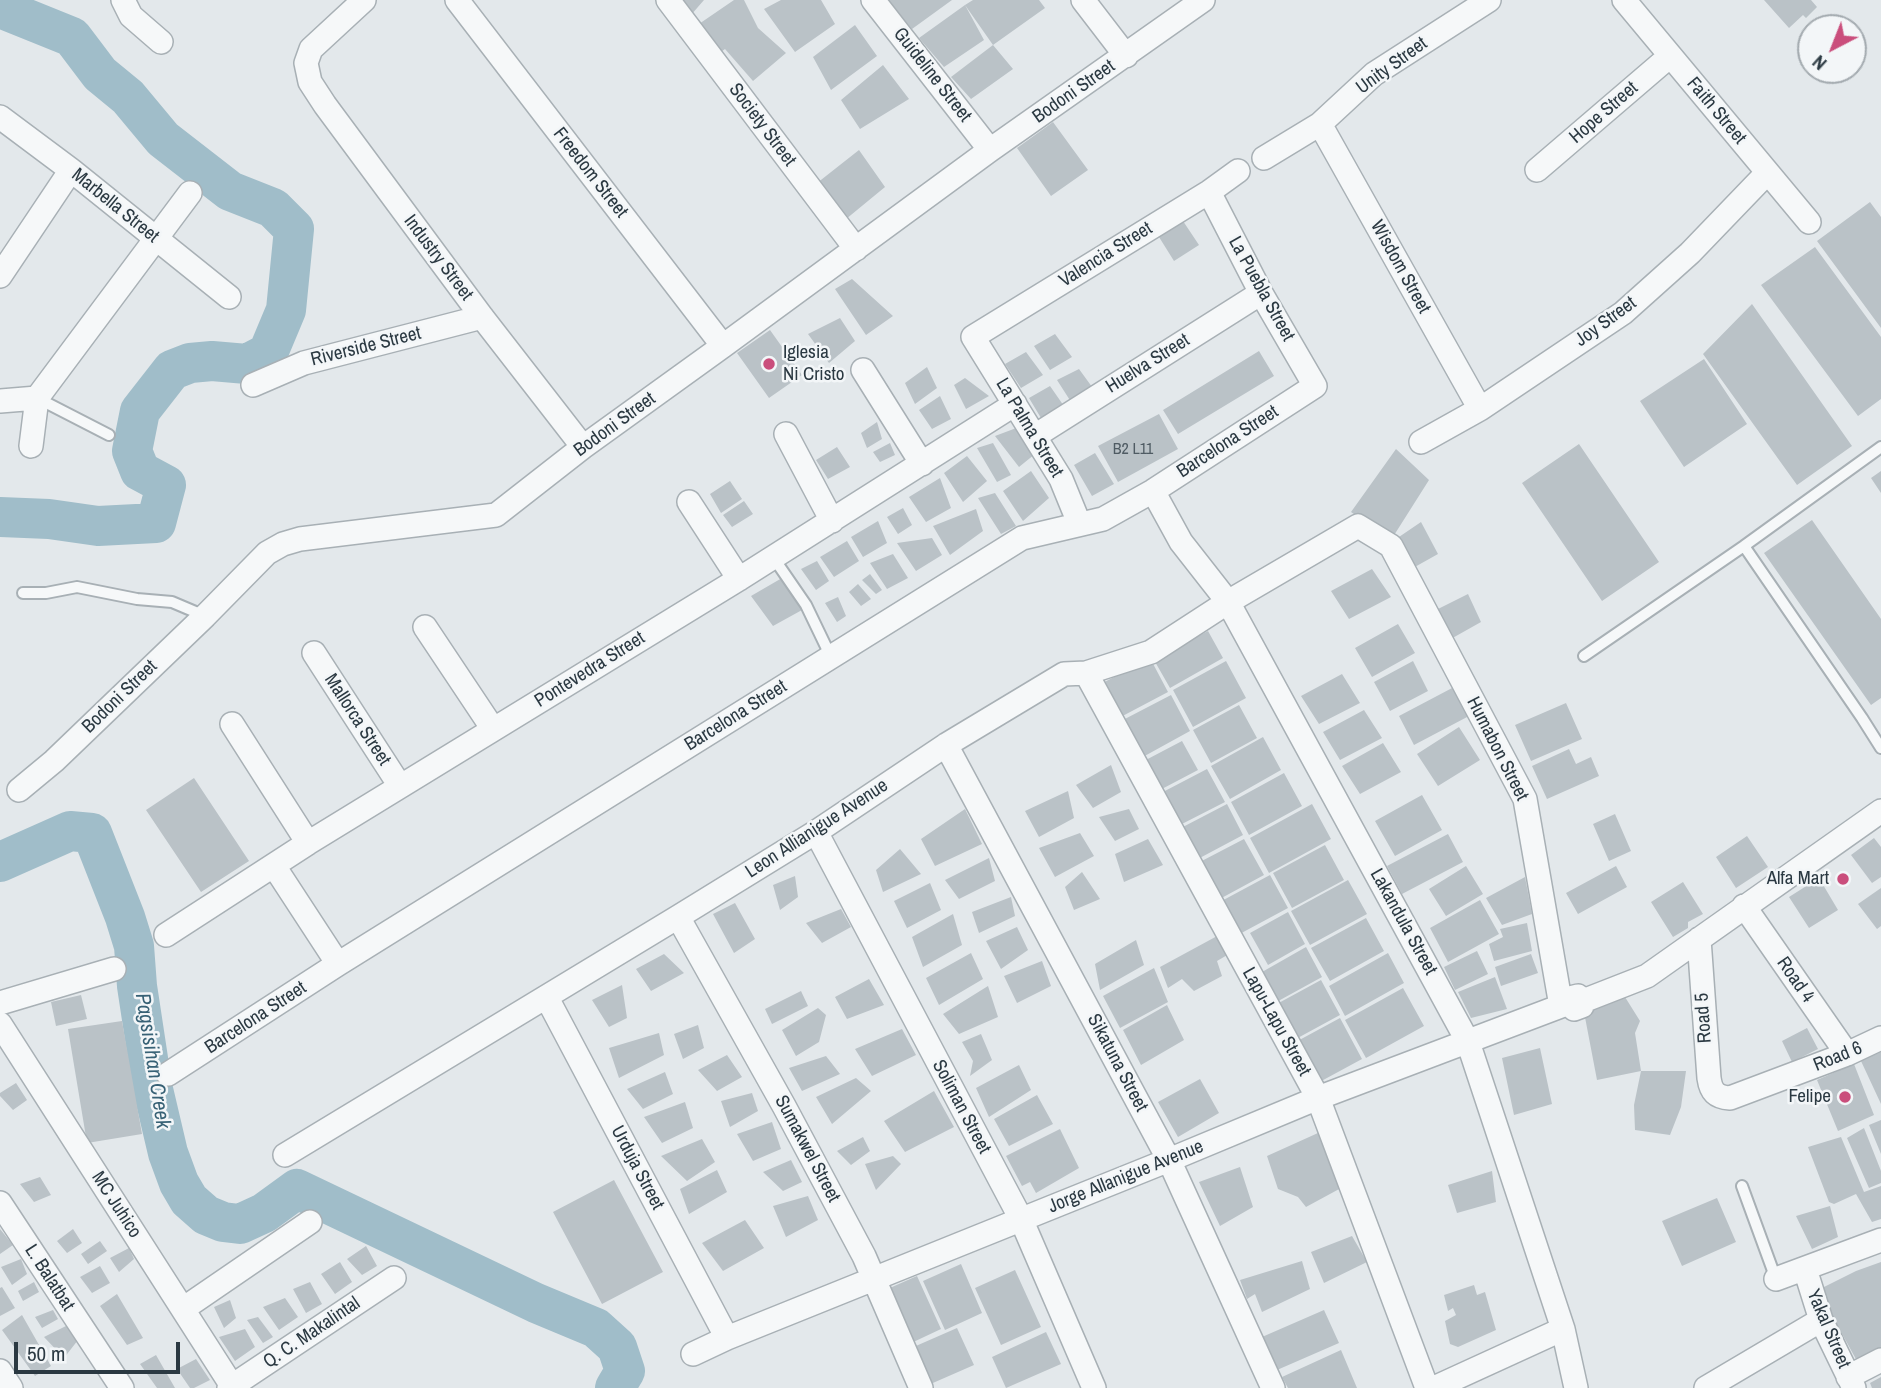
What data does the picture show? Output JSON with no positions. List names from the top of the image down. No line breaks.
{"streets":{"street":["Unity Street","Guideline Street","Bodoni Street","Faith Street","Hope Street","Society Street","Freedom Street","Marbella Street","Valencia Street","Industry Street","Wisdom Street","La Puebla Street","Joy Street","Riverside Street","Huelva Street","La Palma Street","Barcelona Street","Pontevedra Street","Mallorca Street","Humabon Street","Leon Allianigue Avenue","Lakandula Street","Road 4","Road 5","Lapu-Lapu Street","Road 6","Sikatuna Street","Soliman Street","Sumakwel Street","Urduja Street","Jorge Allanigue Avenue","MC Juhico","L. Balatbat","Yakal Street","Q. C. Makalintal"]},"crossings":[["Unity Street","Wisdom Street"],["Guideline Street","Bodoni Street"],["Bodoni Street","Society Street"],["Bodoni Street","Freedom Street"],["Bodoni Street","Industry Street"],["Faith Street","Hope Street"],["Faith Street","Joy Street"],["Valencia Street","La Puebla Street"],["Valencia Street","La Palma Street"],["Industry Street","Riverside Street"],["Wisdom Street","Joy Street"],["La Puebla Street","Huelva Street"],["La Puebla Street","Barcelona Street"],["Huelva Street","La Palma Street"],["La Palma Street","Barcelona Street"],["La Palma Street","Pontevedra Street"],["Barcelona Street","Lakandula Street"],["Pontevedra Street","Mallorca Street"],["Humabon Street","Leon Allianigue Avenue"],["Humabon Street","Jorge Allanigue Avenue"],["Leon Allianigue Avenue","Lakandula Street"],["Leon Allianigue Avenue","Lapu-Lapu Street"],["Leon Allianigue Avenue","Sikatuna Street"],["Leon Allianigue Avenue","Soliman Street"],["Leon Allianigue Avenue","Sumakwel Street"],["Leon Allianigue Avenue","Urduja Street"],["Lakandula Street","Jorge Allanigue Avenue"],["Road 4","Road 6"],["Road 4","Jorge Allanigue Avenue"],["Road 5","Road 6"],["Road 5","Jorge Allanigue Avenue"],["Lapu-Lapu Street","Jorge Allanigue Avenue"],["Sikatuna Street","Jorge Allanigue Avenue"],["Soliman Street","Jorge Allanigue Avenue"],["Sumakwel Street","Jorge Allanigue Avenue"],["Urduja Street","Jorge Allanigue Avenue"],["MC Juhico","Q. C. Makalintal"]],"water":["Pagsisihan Creek"],"places":["Iglesia Ni Cristo","Alfa Mart","Felipe"],"house_numbers":["B2 L11"],"scale_bar":"50 m","north":"bottom left"}
